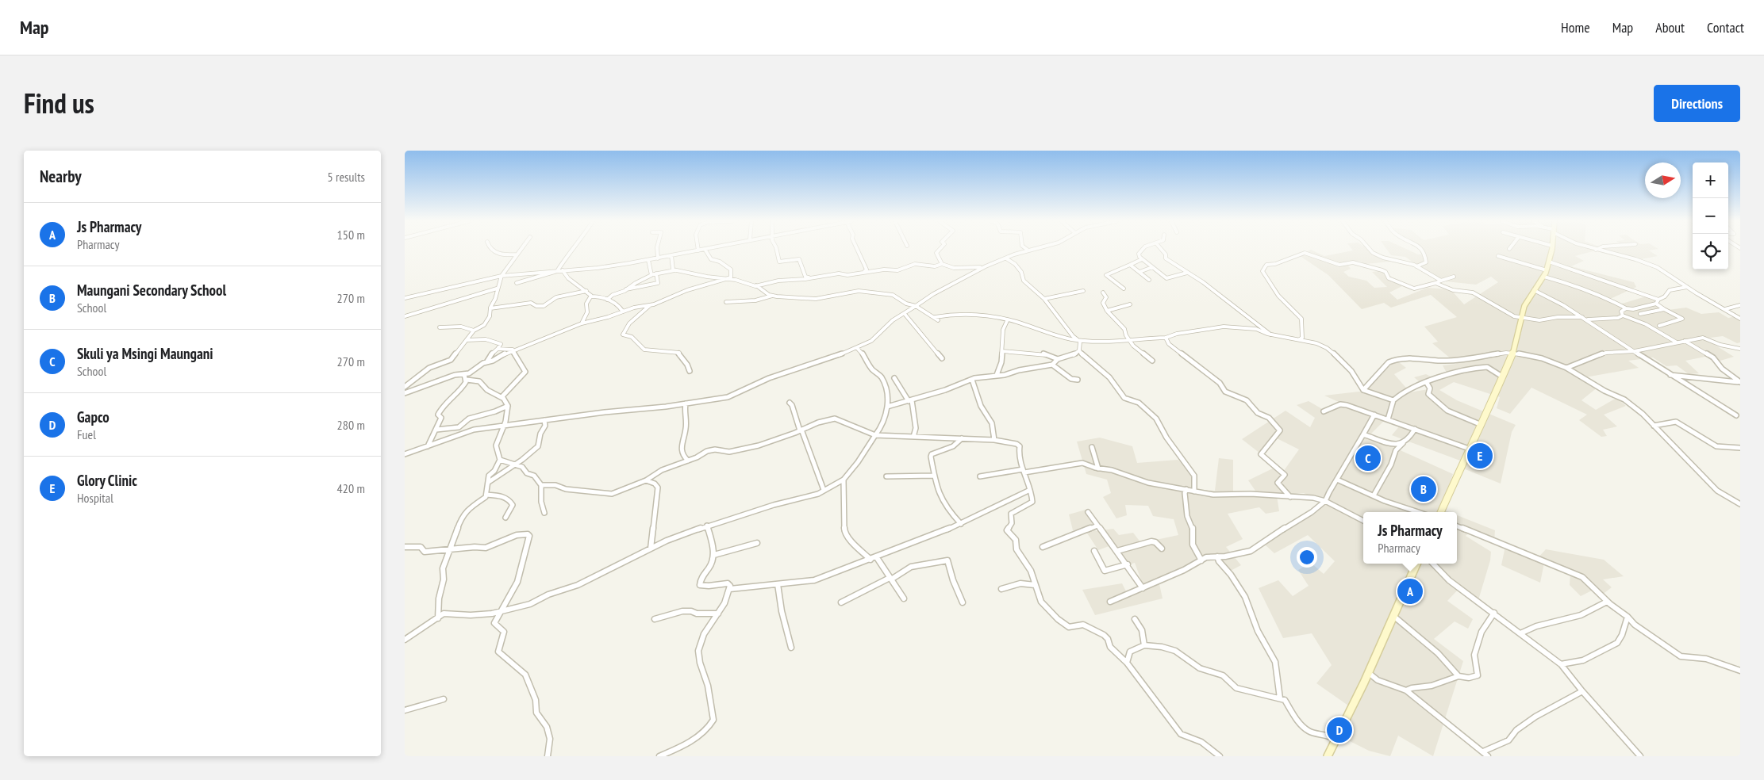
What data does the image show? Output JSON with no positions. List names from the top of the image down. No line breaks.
{"north":"right","page":{"header":"Map","nav":["Home","Map","About","Contact"],"title":"Find us","buttons":"Directions","heading":["Nearby","5 results"],"map_buttons":["+","−"],"list":[{"mark":"A","name":"Js Pharmacy","note":"Pharmacy","value":"150 m"},{"mark":"B","name":"Maungani Secondary School","note":"School","value":"270 m"},{"mark":"C","name":"Skuli ya Msingi Maungani","note":"School","value":"270 m"},{"mark":"D","name":"Gapco","note":"Fuel","value":"280 m"},{"mark":"E","name":"Glory Clinic","note":"Hospital","value":"420 m"}],"pins":["E","C","B","A","D"],"popup":["Js Pharmacy","Pharmacy"]}}
